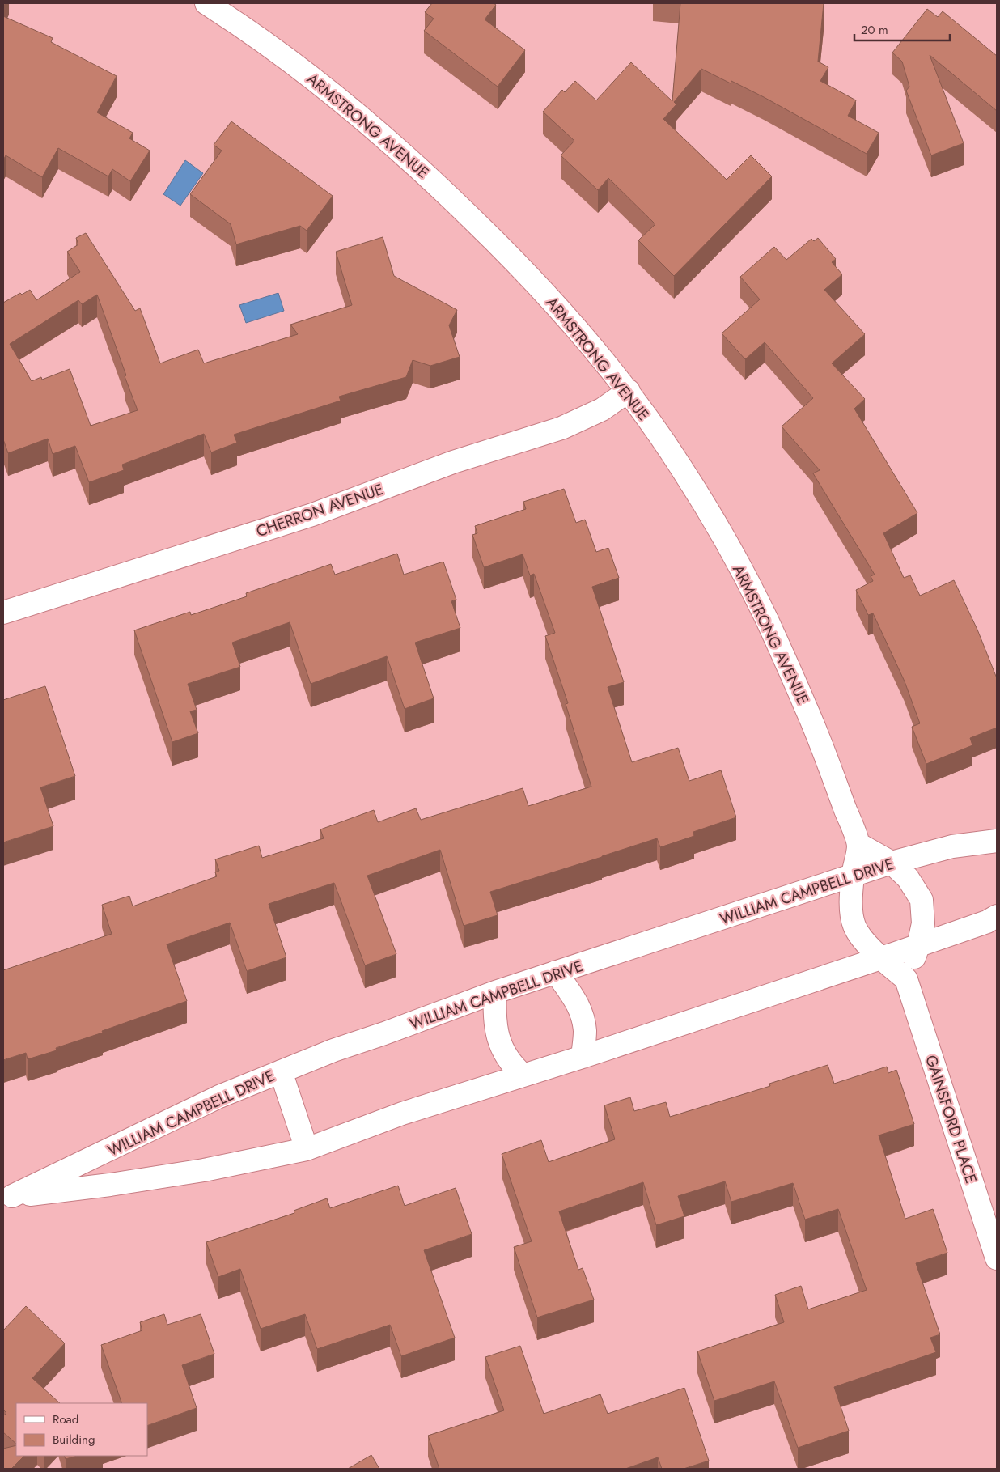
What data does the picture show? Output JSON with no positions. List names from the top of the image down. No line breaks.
{"streets":{"street":["ARMSTRONG AVENUE","CHERRON AVENUE","WILLIAM CAMPBELL DRIVE","GAINSFORD PLACE"]},"crossings":[["ARMSTRONG AVENUE","CHERRON AVENUE"]],"legend":["Road","Building"],"scale_bar":"20 m"}
